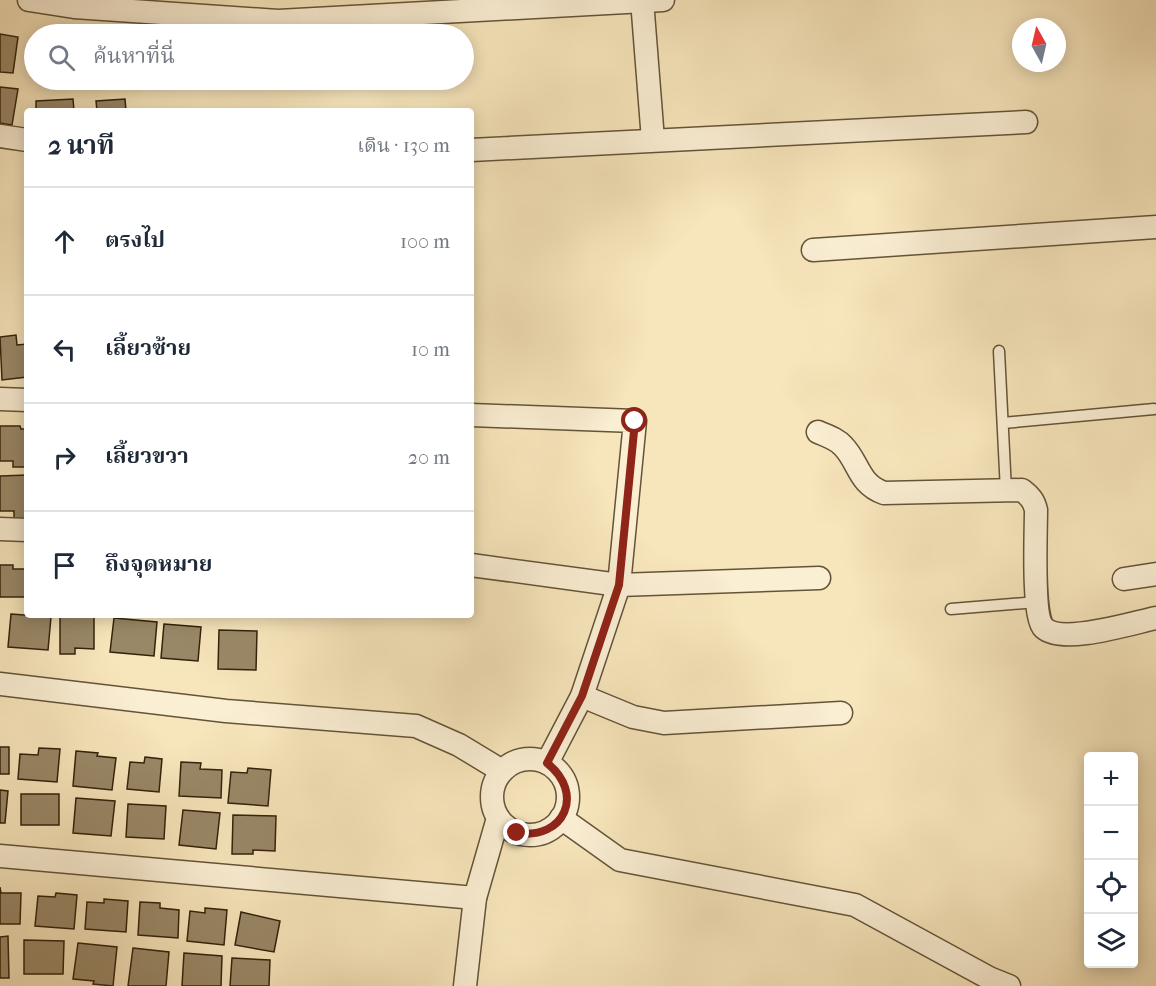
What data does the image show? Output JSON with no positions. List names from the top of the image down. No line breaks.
{"north":"top","page":{"search":"ค้นหาที่นี่","heading":["2 นาที","เดิน · 130 m"],"list":[["ตรงไป","100 m"],["เลี้ยวซ้าย","10 m"],["เลี้ยวขวา","20 m"],"ถึงจุดหมาย"],"map_buttons":["+","−"]}}
